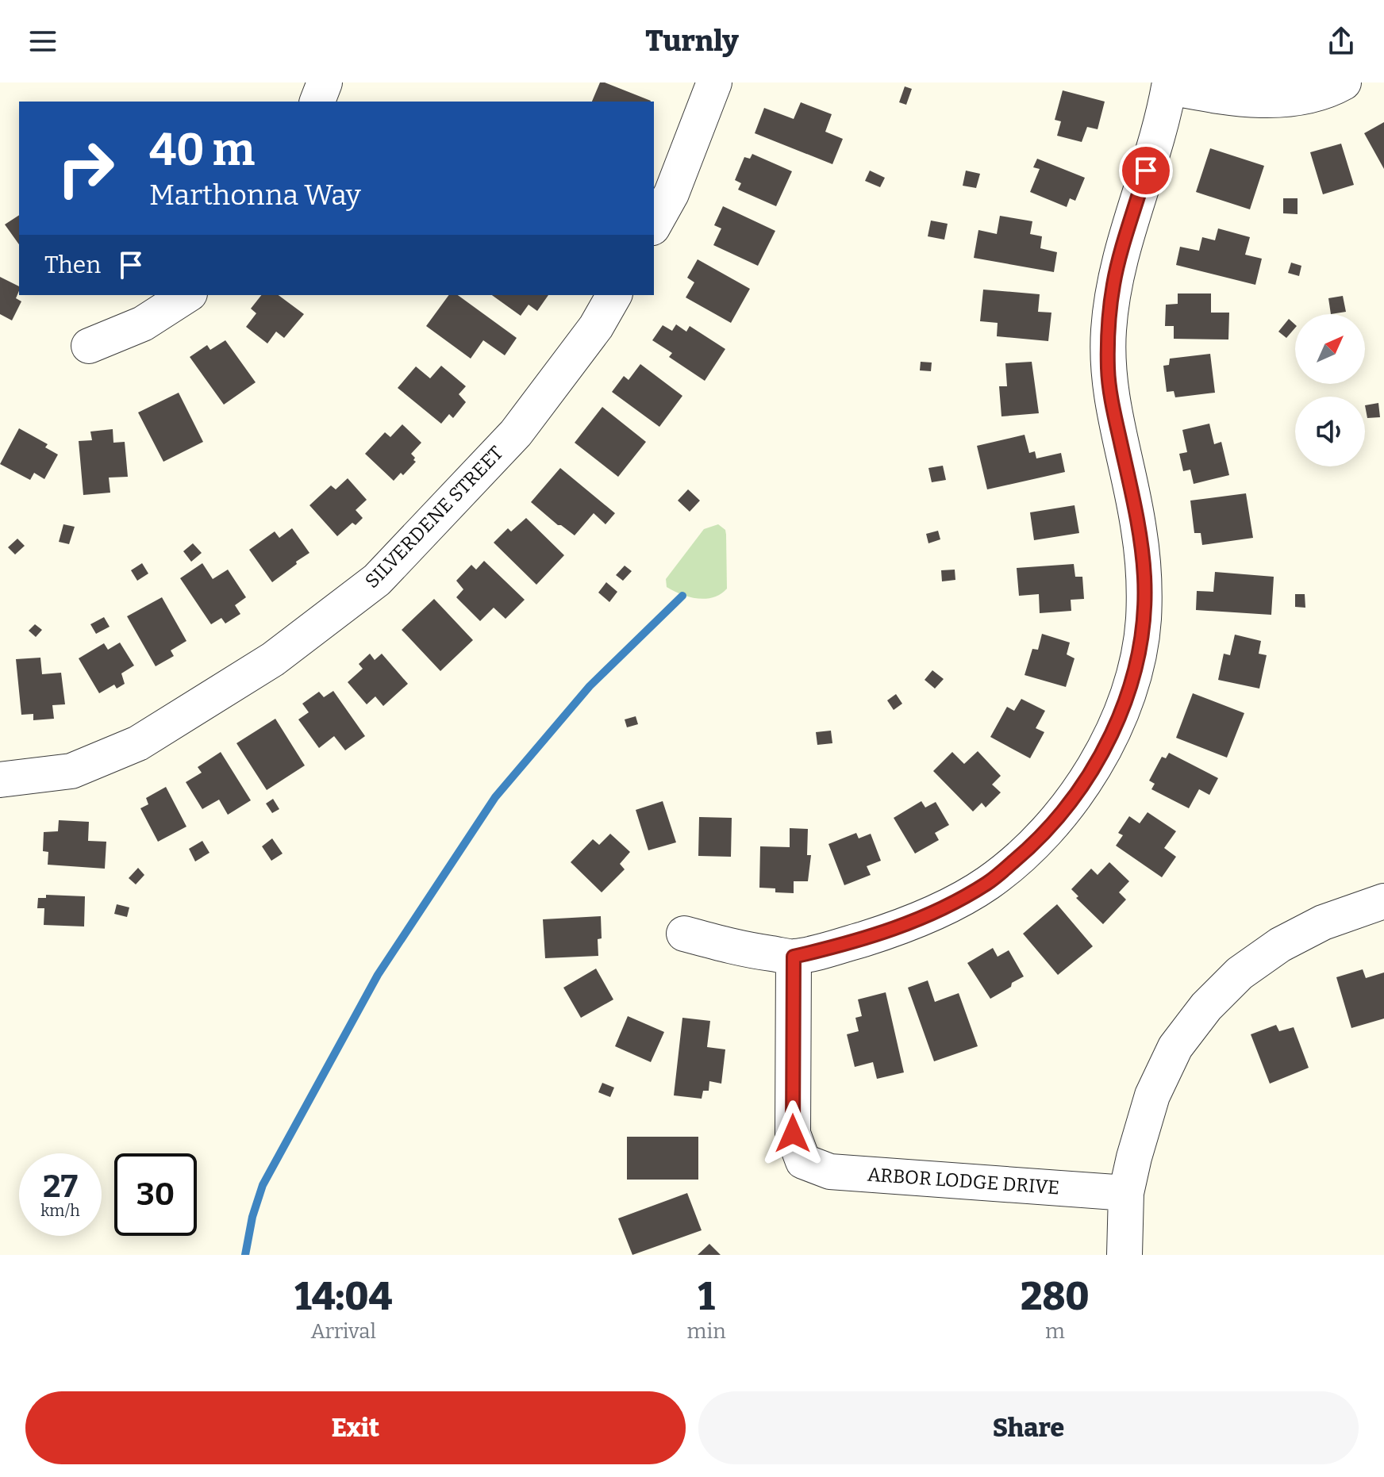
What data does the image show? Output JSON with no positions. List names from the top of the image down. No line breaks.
{"streets":{"street":["SILVERDENE STREET","ARBOR LODGE DRIVE"]},"north":"top right","page":{"header":"Turnly","turn":["40 m","Marthonna Way"],"then":"Then","speed":"27 km/h","limit":"30","eta":["14:04","Arrival","1","min","280","m"],"buttons":["Exit","Share"]}}
